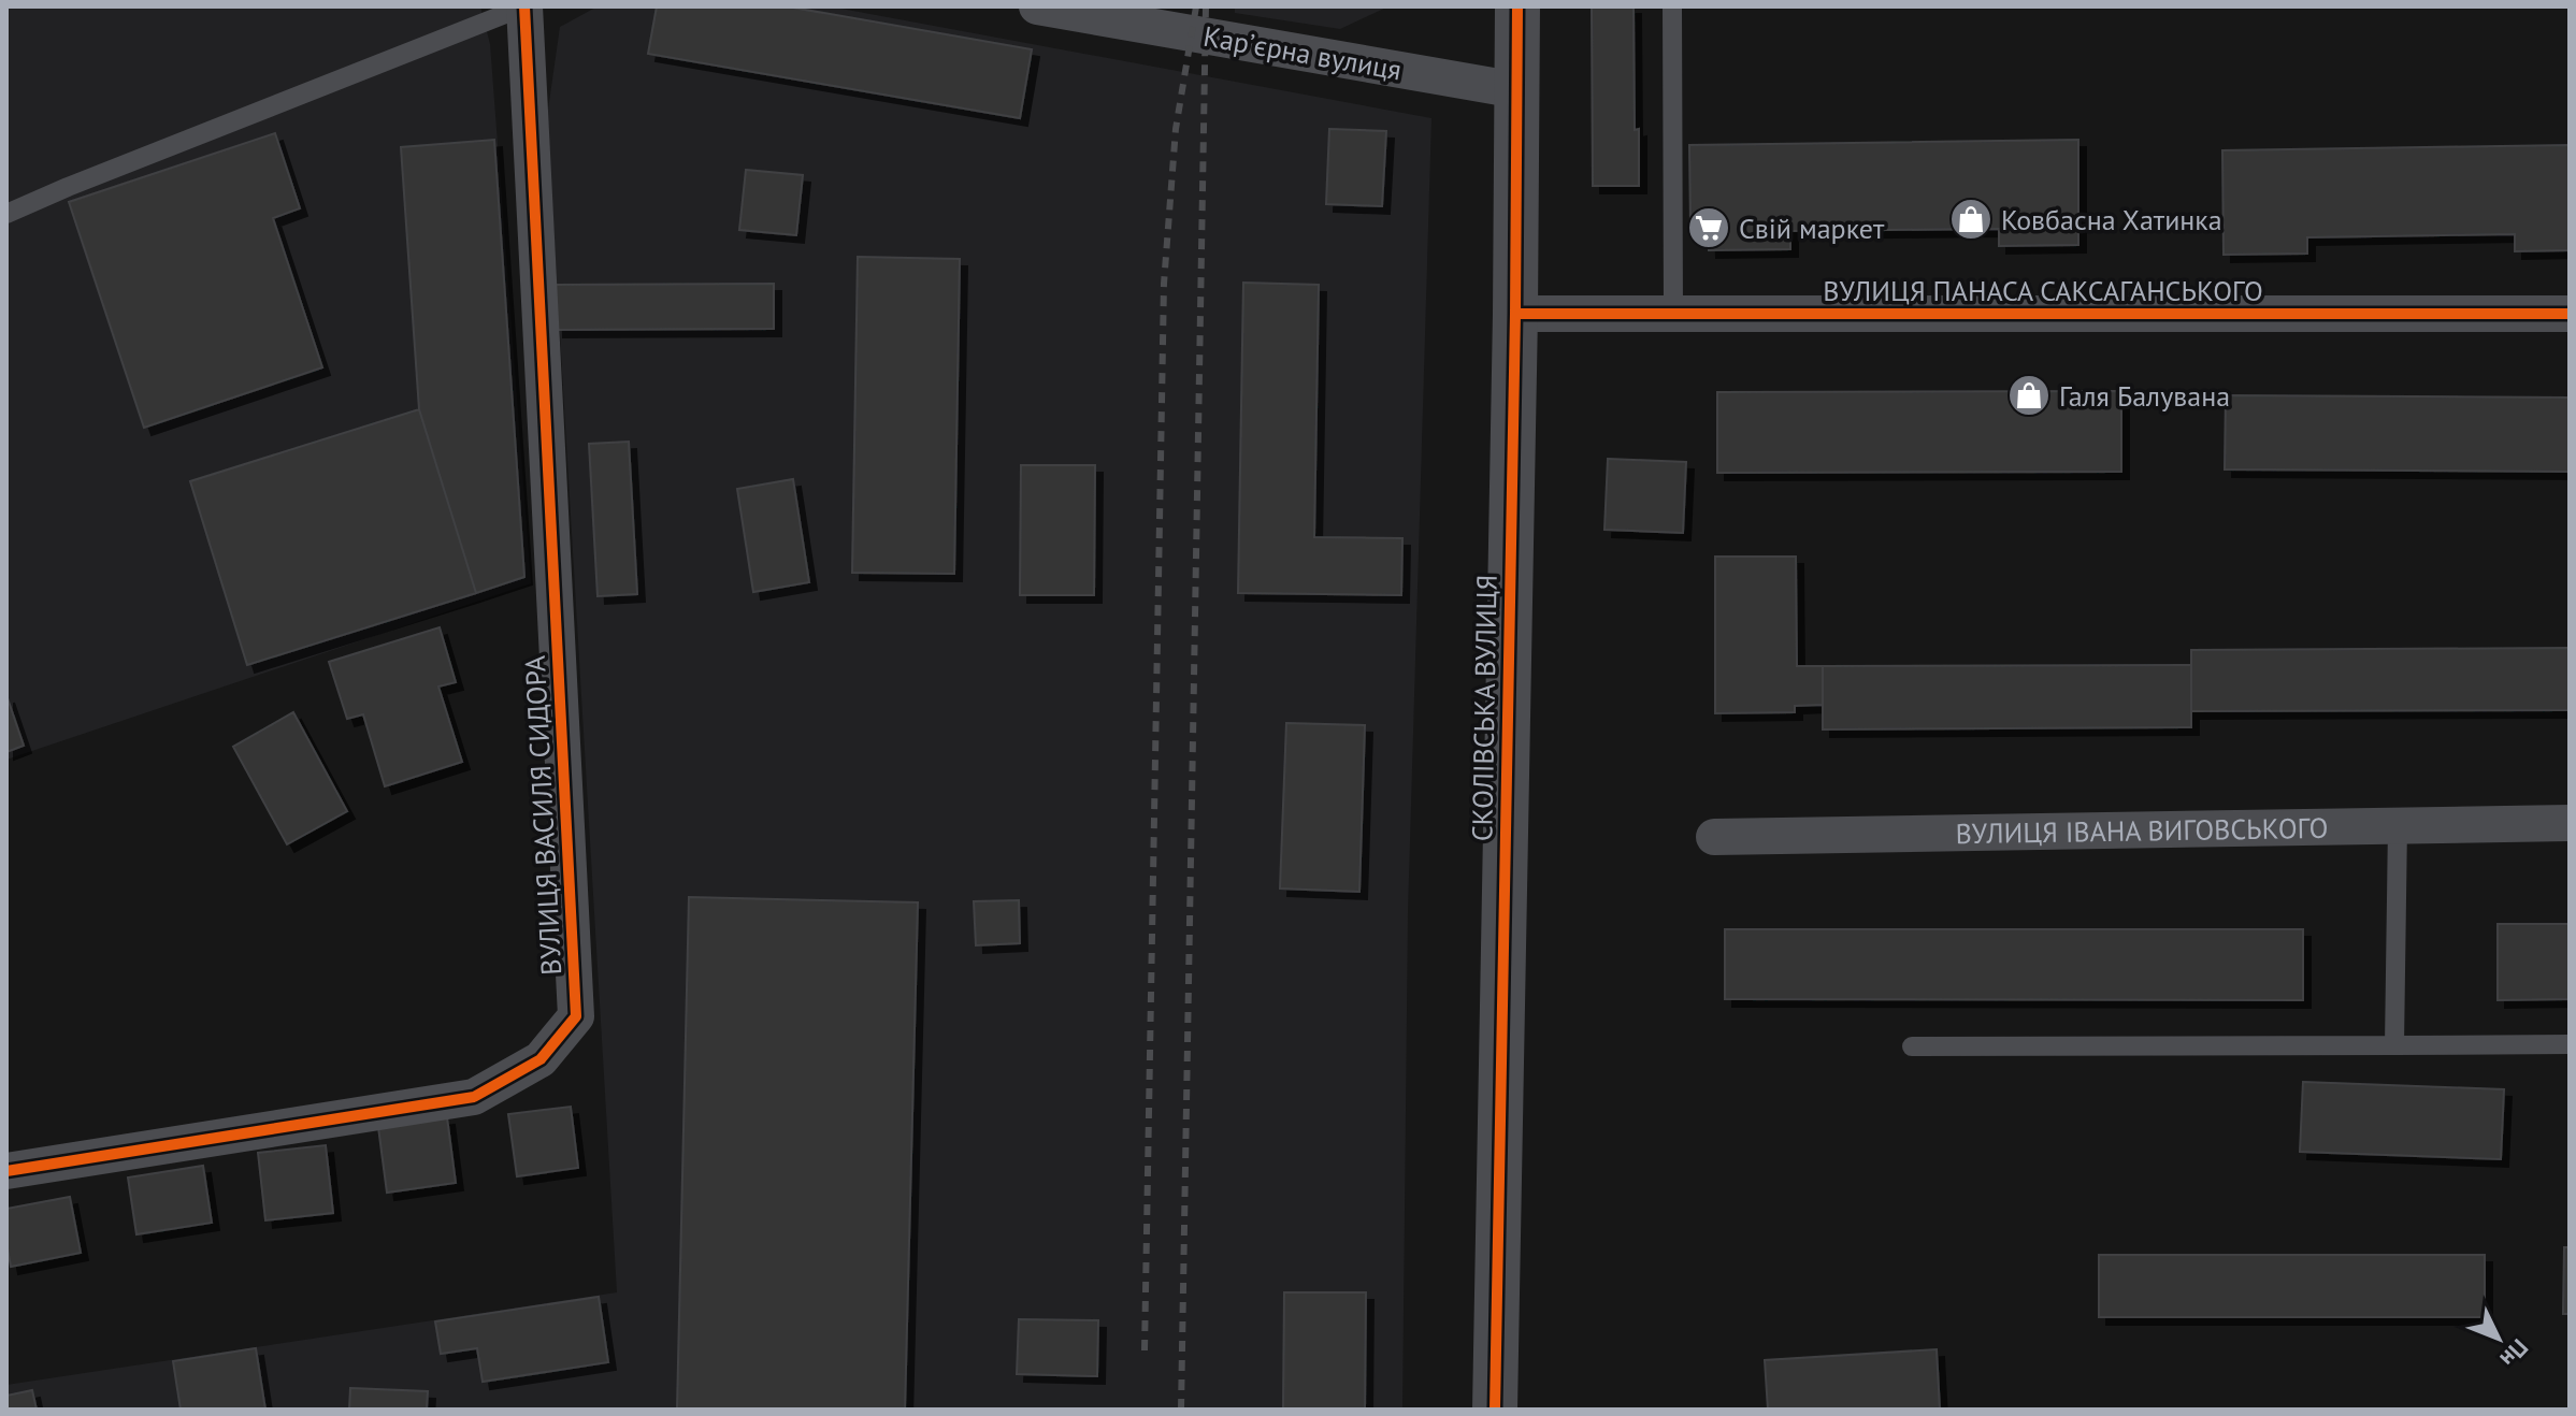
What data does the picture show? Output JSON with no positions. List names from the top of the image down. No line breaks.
{"streets":{"street":["Карʼєрна вулиця","ВУЛИЦЯ ПАНАСА САКСАГАНСЬКОГО","СКОЛІВСЬКА ВУЛИЦЯ","ВУЛИЦЯ ВАСИЛЯ СИДОРА","ВУЛИЦЯ ІВАНА ВИГОВСЬКОГО"]},"crossings":[["Карʼєрна вулиця","СКОЛІВСЬКА ВУЛИЦЯ"],["ВУЛИЦЯ ПАНАСА САКСАГАНСЬКОГО","СКОЛІВСЬКА ВУЛИЦЯ"]],"places":{"shop":["Ковбасна Хатинка","Галя Балувана"],"supermarket":["Свій маркет"]},"north":"bottom right"}
